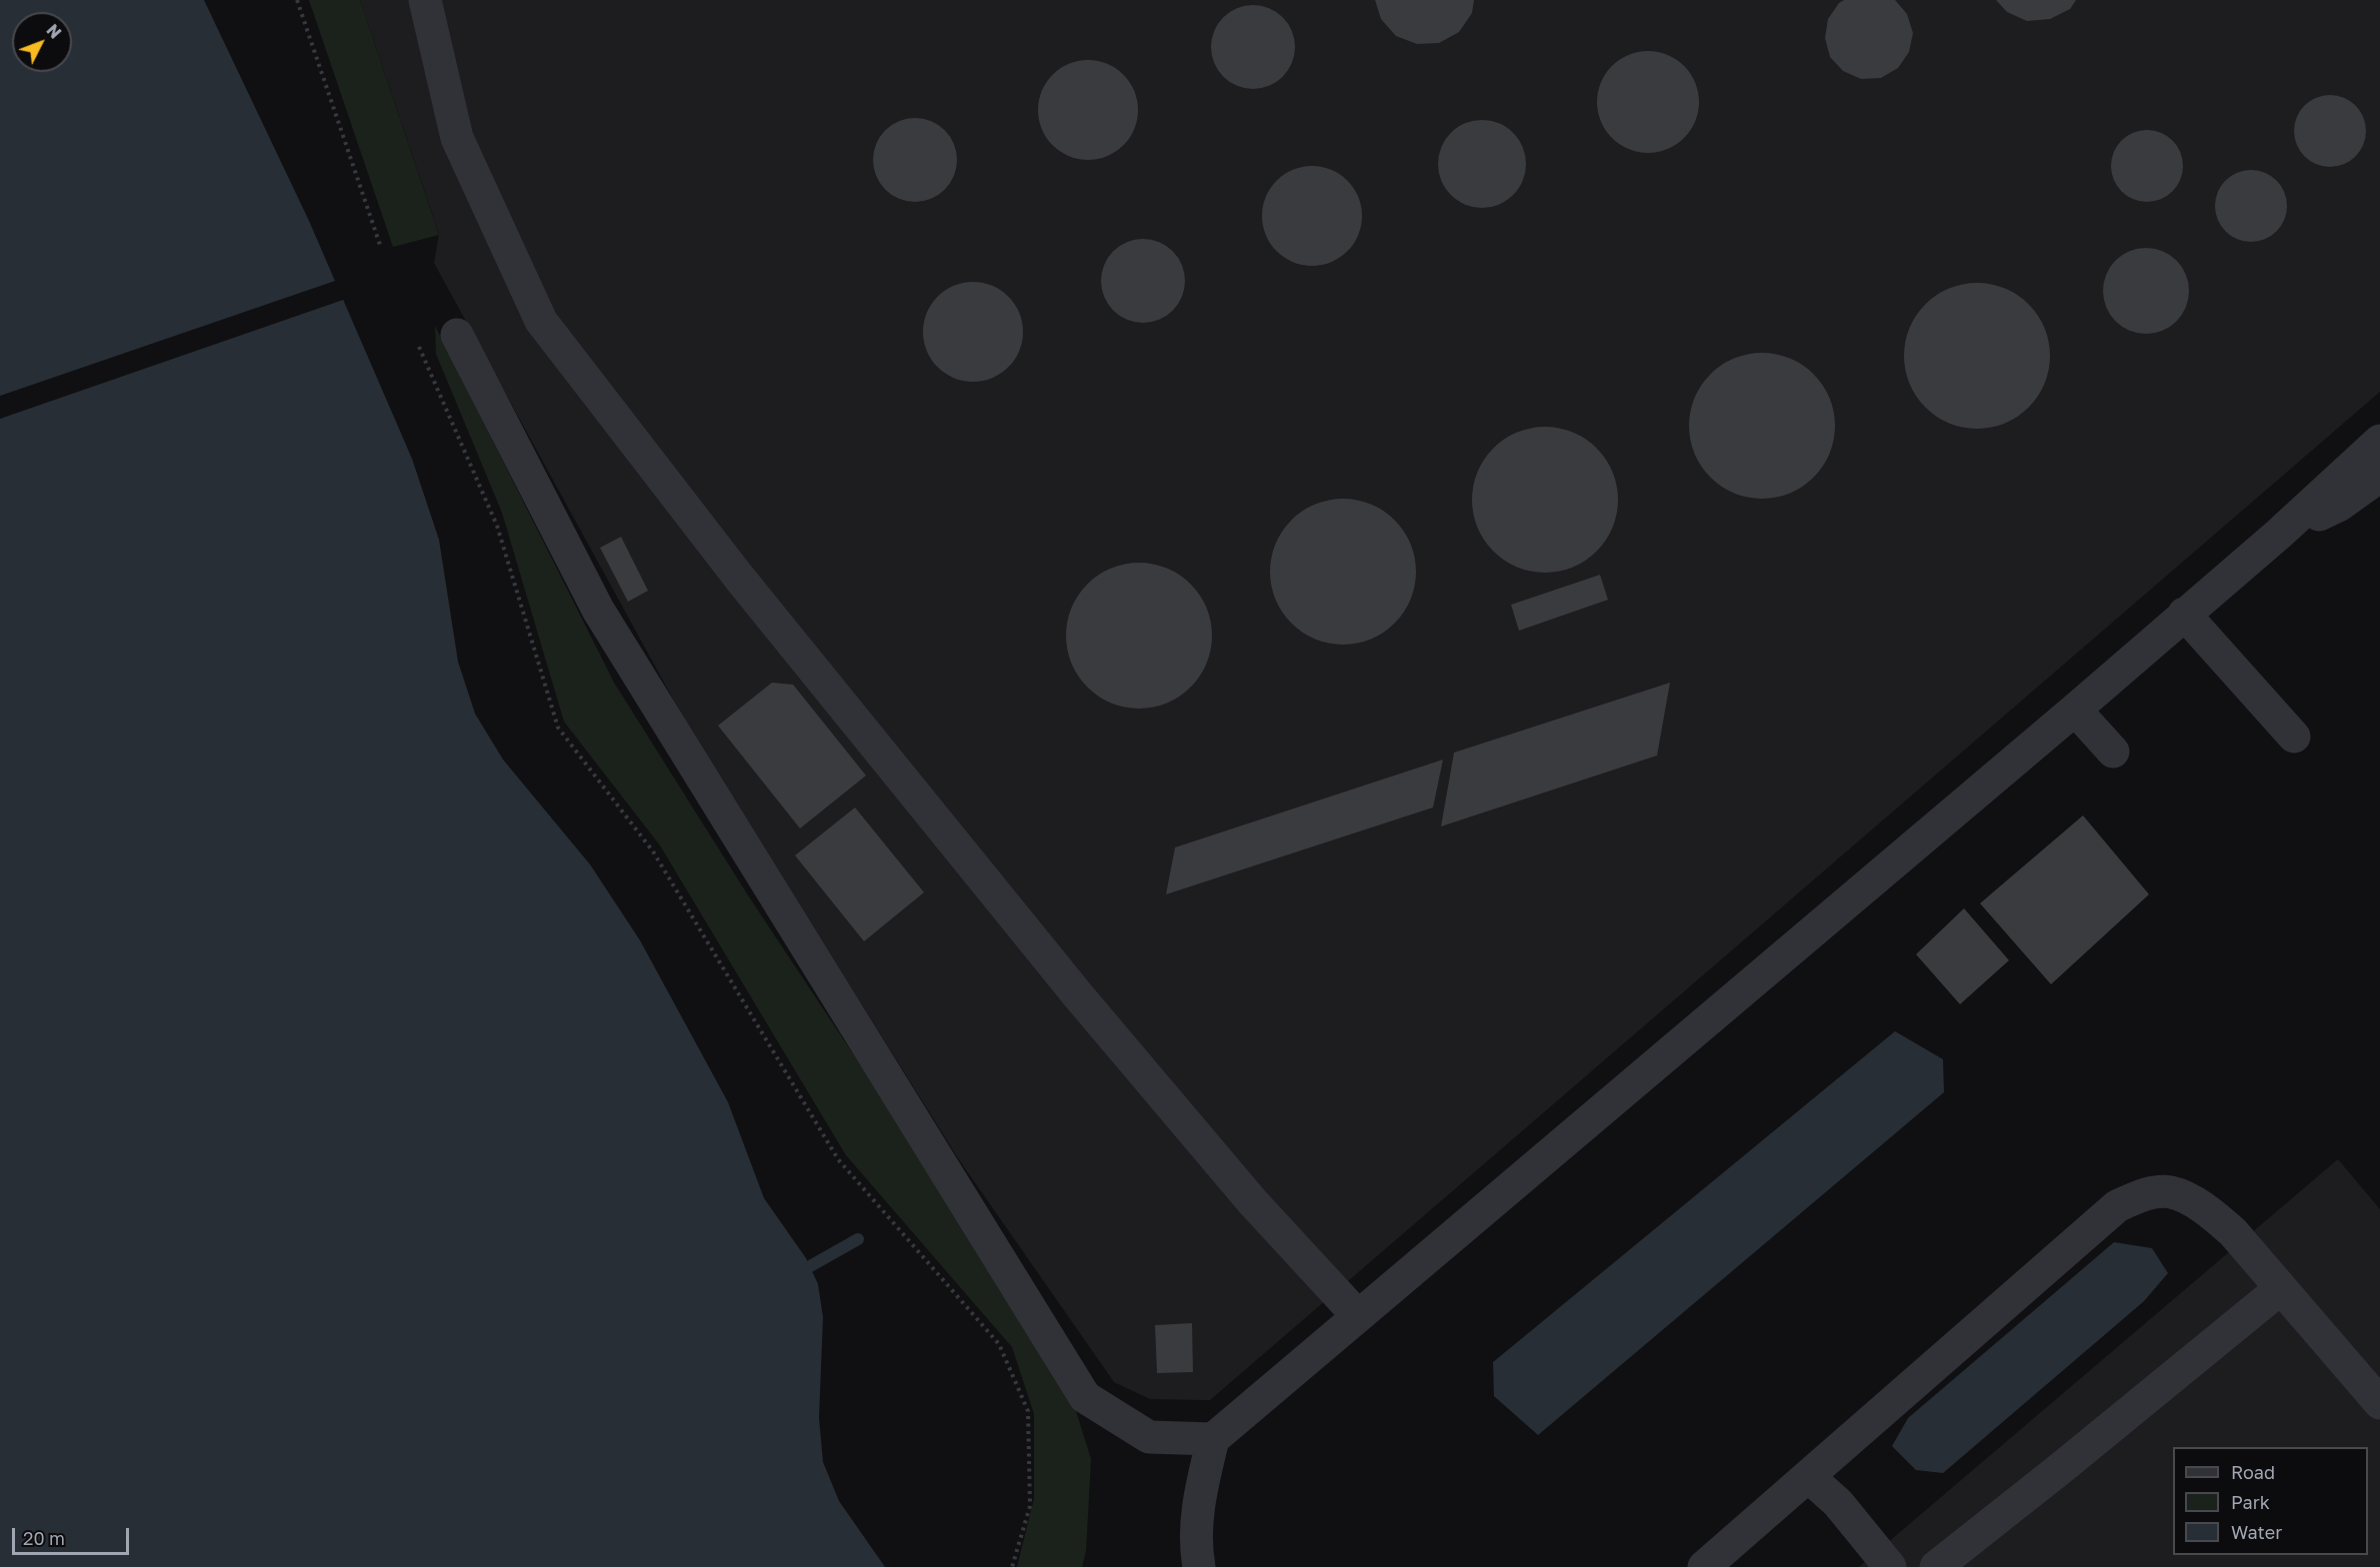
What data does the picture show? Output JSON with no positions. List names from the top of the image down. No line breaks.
{"legend":["Road","Park","Water"],"scale_bar":"20 m","north":"top right"}
